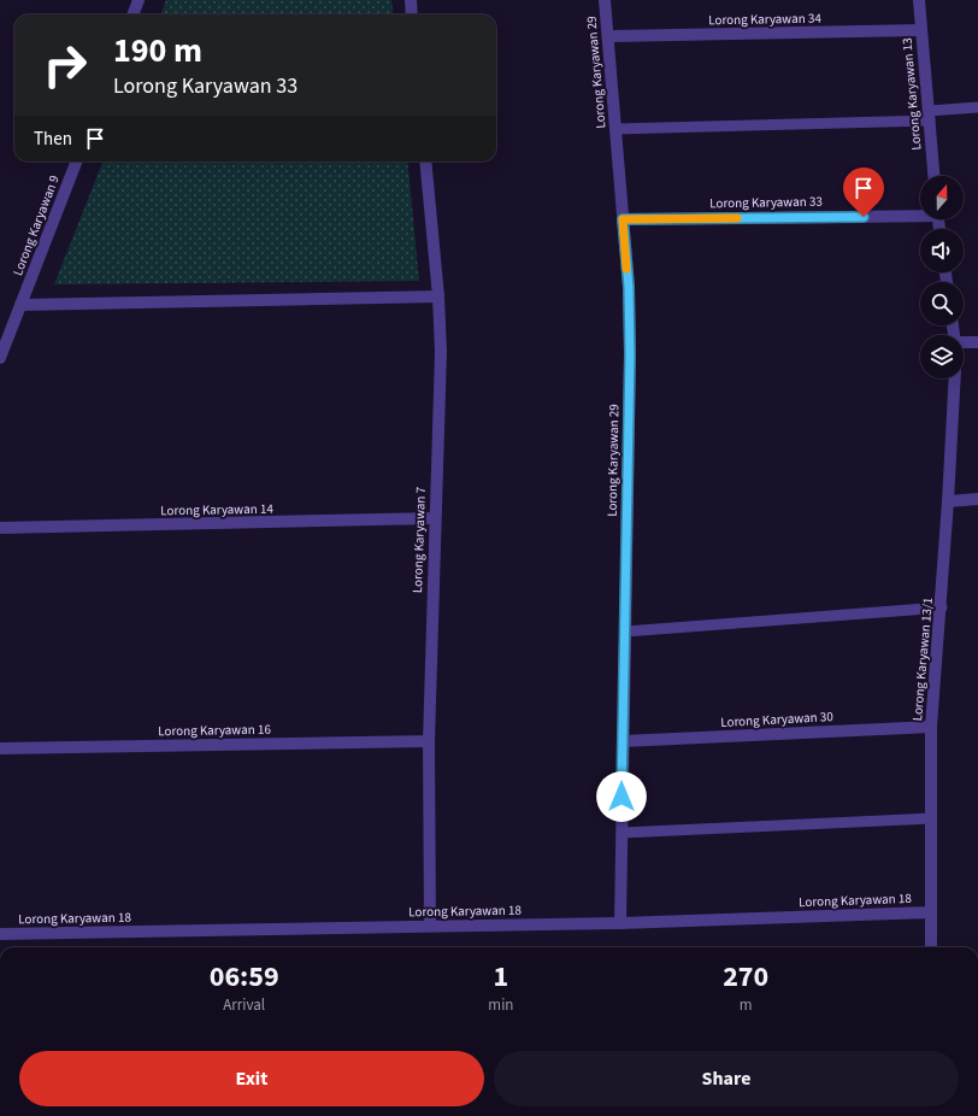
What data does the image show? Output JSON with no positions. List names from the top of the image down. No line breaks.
{"streets":{"street":["Lorong Karyawan 34","Lorong Karyawan 29","Lorong Karyawan 13","Lorong Karyawan 33","Lorong Karyawan 9","Lorong Karyawan 14","Lorong Karyawan 7","Lorong Karyawan 13/1","Lorong Karyawan 30","Lorong Karyawan 16","Lorong Karyawan 18"]},"crossings":[["Lorong Karyawan 34","Lorong Karyawan 29"],["Lorong Karyawan 34","Lorong Karyawan 13"],["Lorong Karyawan 29","Lorong Karyawan 33"],["Lorong Karyawan 29","Lorong Karyawan 30"],["Lorong Karyawan 29","Lorong Karyawan 18"],["Lorong Karyawan 14","Lorong Karyawan 7"],["Lorong Karyawan 7","Lorong Karyawan 16"],["Lorong Karyawan 7","Lorong Karyawan 18"],["Lorong Karyawan 13/1","Lorong Karyawan 30"],["Lorong Karyawan 13/1","Lorong Karyawan 18"]],"north":"top","page":{"turn":["190 m","Lorong Karyawan 33"],"then":"Then","eta":["06:59","Arrival","1","min","270","m"],"buttons":["Exit","Share"]}}
